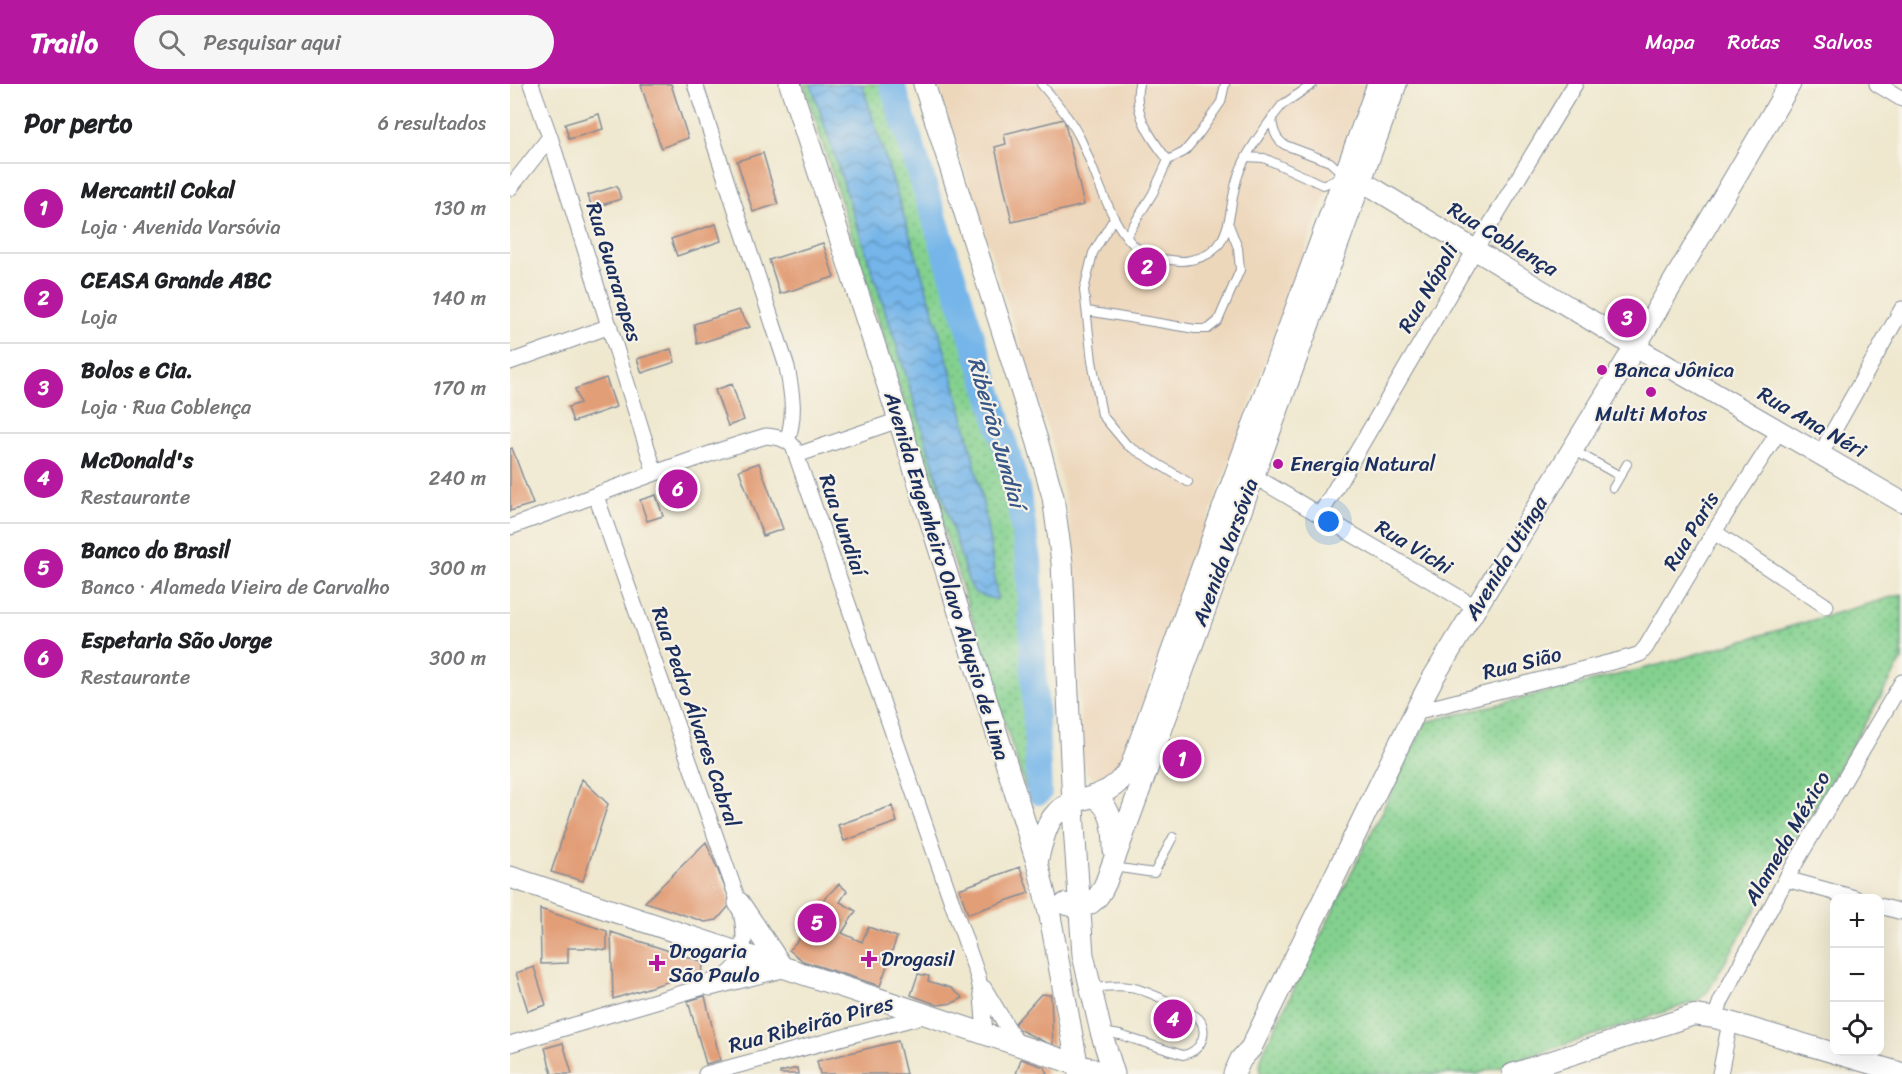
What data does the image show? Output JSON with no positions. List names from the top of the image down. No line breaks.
{"streets":{"main road":["Avenida Varsóvia","Avenida Utinga","Avenida Engenheiro Olavo Alaysio de Lima"],"street":["Rua Coblença","Rua Guararapes","Rua Nápoli","Rua Ana Néri","Rua Jundiaí","Rua Paris","Rua Vichi","Rua Sião","Rua Pedro Álvares Cabral","Alameda México","Rua Ribeirão Pires"]},"crossings":[["Rua Coblença","Rua Nápoli"],["Rua Coblença","Rua Ana Néri"],["Rua Coblença","Avenida Varsóvia"],["Rua Coblença","Avenida Utinga"],["Rua Nápoli","Rua Vichi"],["Rua Ana Néri","Rua Paris"],["Rua Ana Néri","Avenida Utinga"],["Rua Paris","Rua Sião"],["Rua Vichi","Avenida Varsóvia"],["Rua Vichi","Avenida Utinga"],["Avenida Varsóvia","Avenida Engenheiro Olavo Alaysio de Lima"],["Avenida Utinga","Rua Sião"]],"water":["Ribeirão Jundiaí"],"places":{"other":["Banca Jônica","Multi Motos","Energia Natural"],"health":["Drogasil","Drogaria São Paulo"]},"page":{"header":"Trailo","search":"Pesquisar aqui","nav":["Mapa","Rotas","Salvos"],"heading":["Por perto","6 resultados"],"list":[{"mark":"1","name":"Mercantil Cokal","note":"Loja · Avenida Varsóvia","value":"130 m"},{"mark":"2","name":"CEASA Grande ABC","note":"Loja","value":"140 m"},{"mark":"3","name":"Bolos e Cia.","note":"Loja · Rua Coblença","value":"170 m"},{"mark":"4","name":"McDonald's","note":"Restaurante","value":"240 m"},{"mark":"5","name":"Banco do Brasil","note":"Banco · Alameda Vieira de Carvalho","value":"300 m"},{"mark":"6","name":"Espetaria São Jorge","note":"Restaurante","value":"300 m"}],"pins":["2","3","6","1","5","4"],"map_buttons":["+","−"]}}
